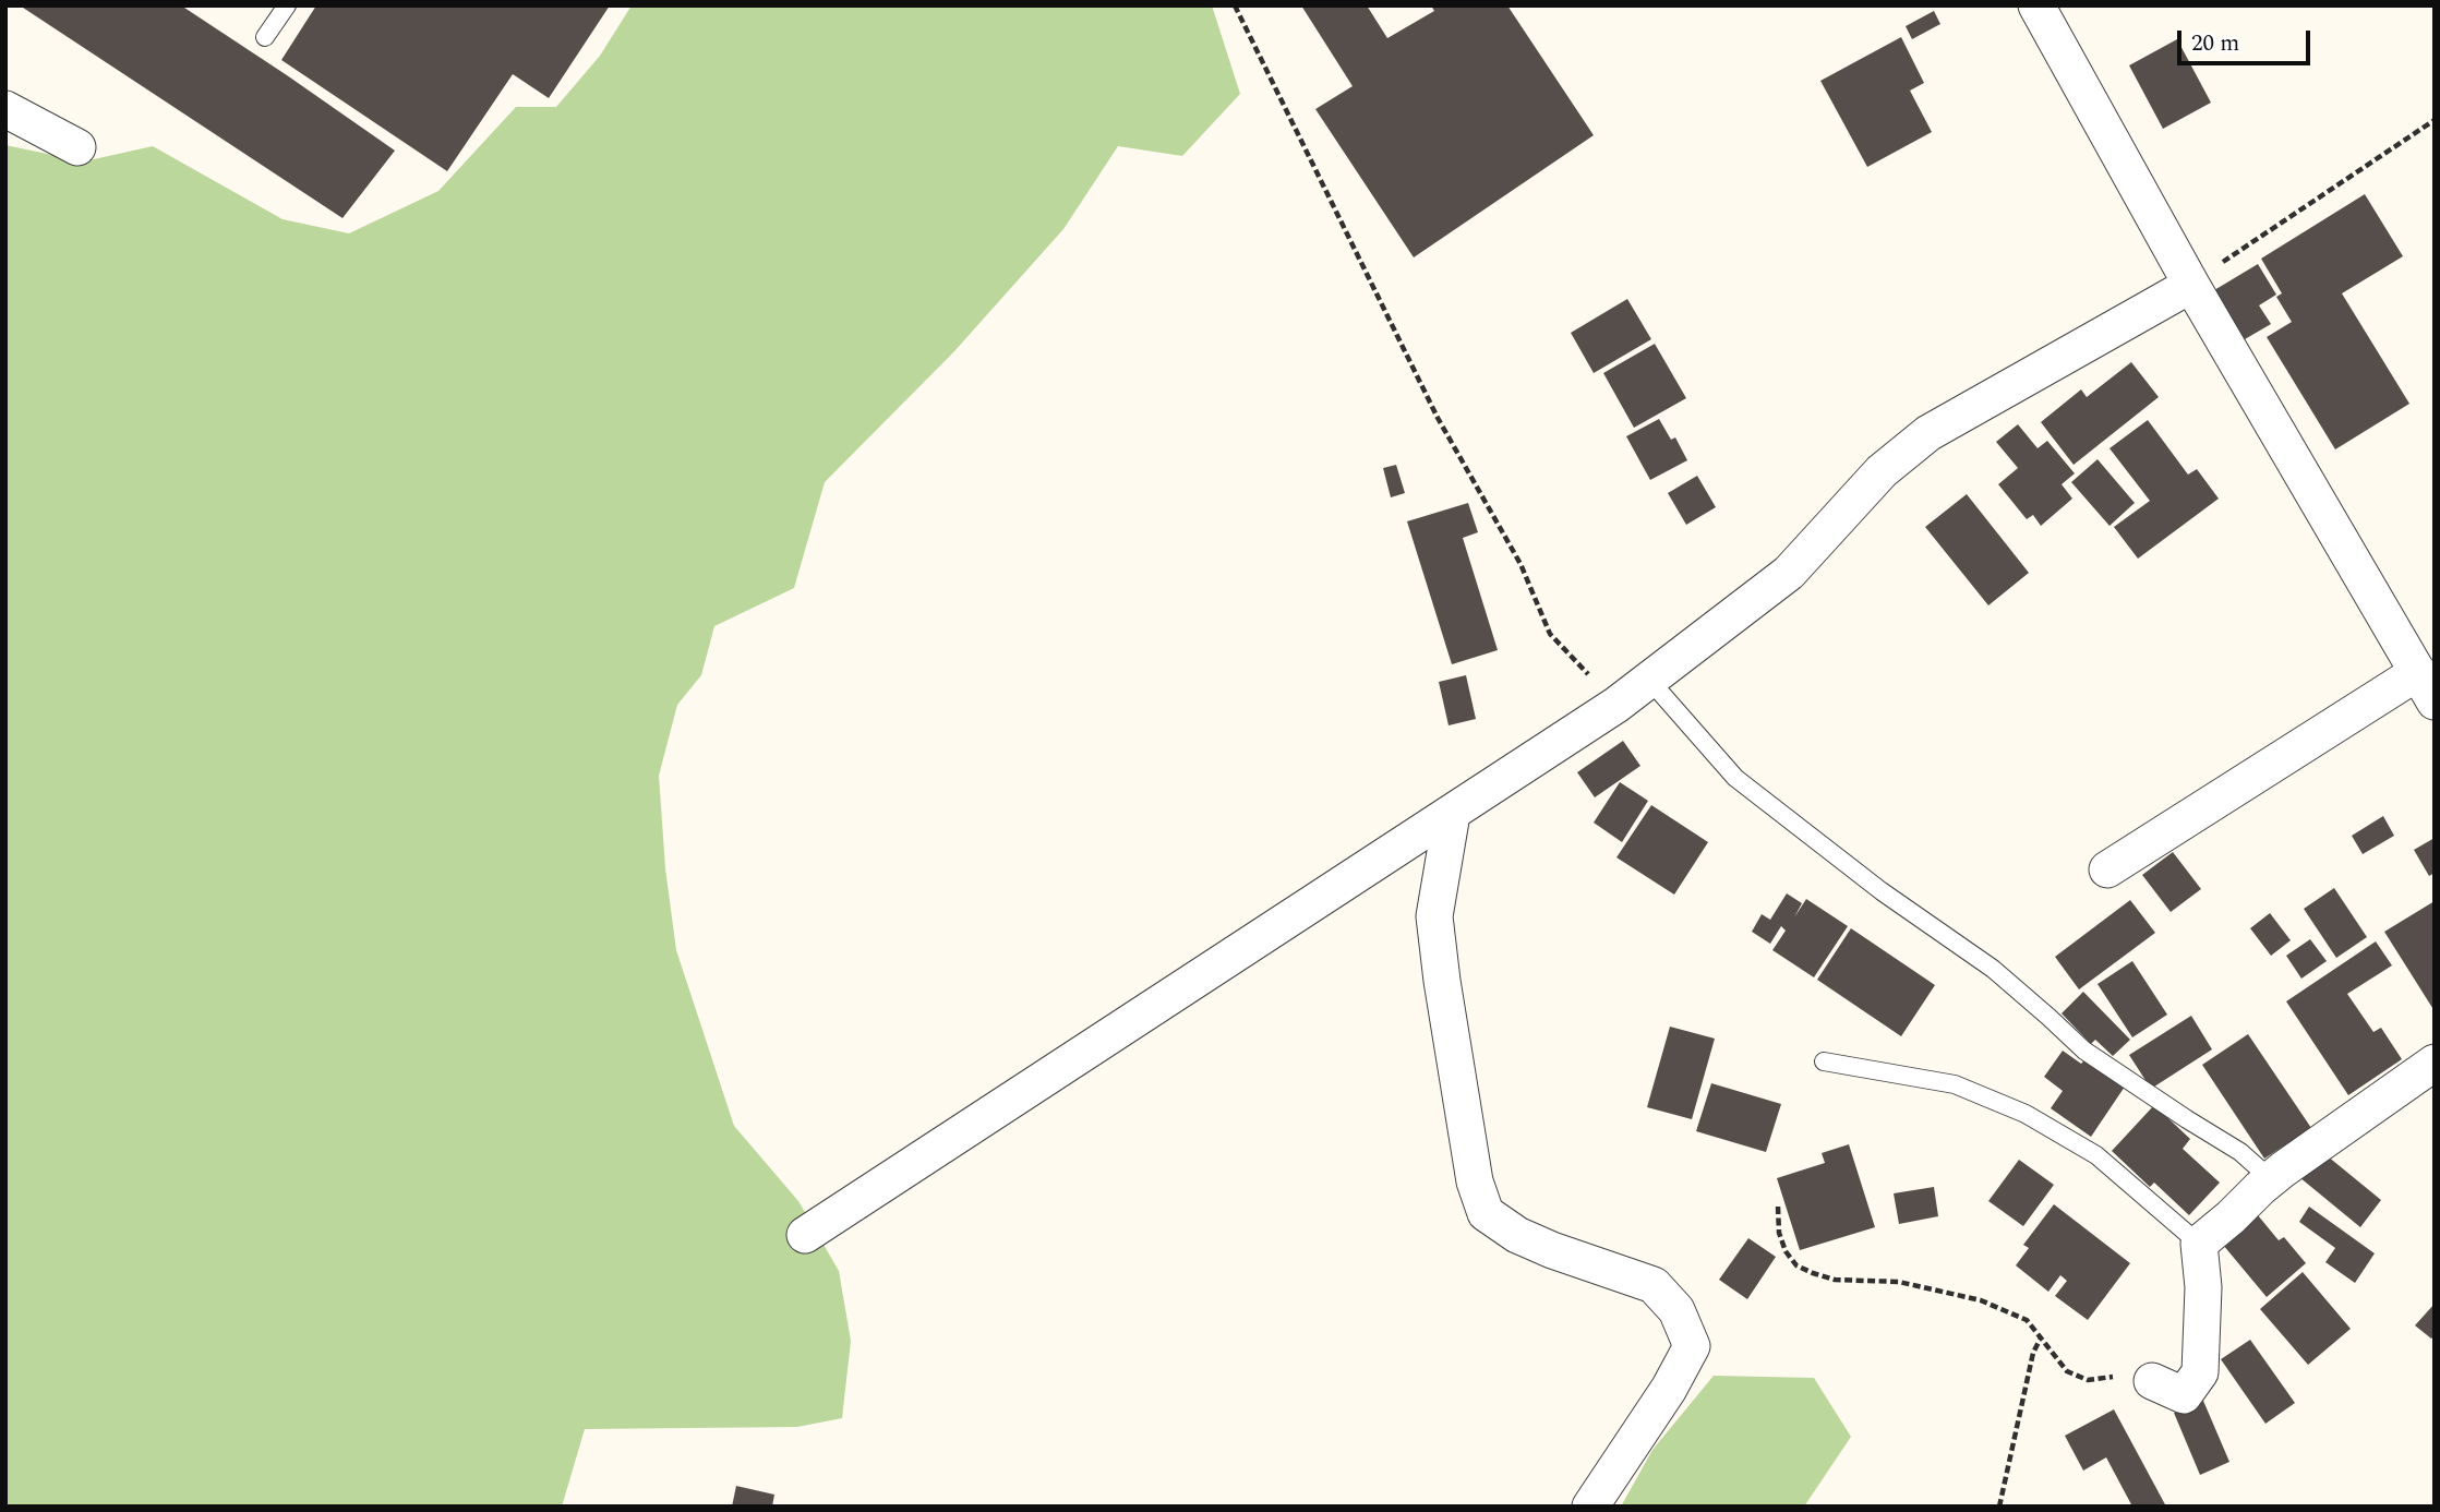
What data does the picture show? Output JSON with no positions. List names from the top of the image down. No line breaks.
{"scale_bar":"20 m"}
